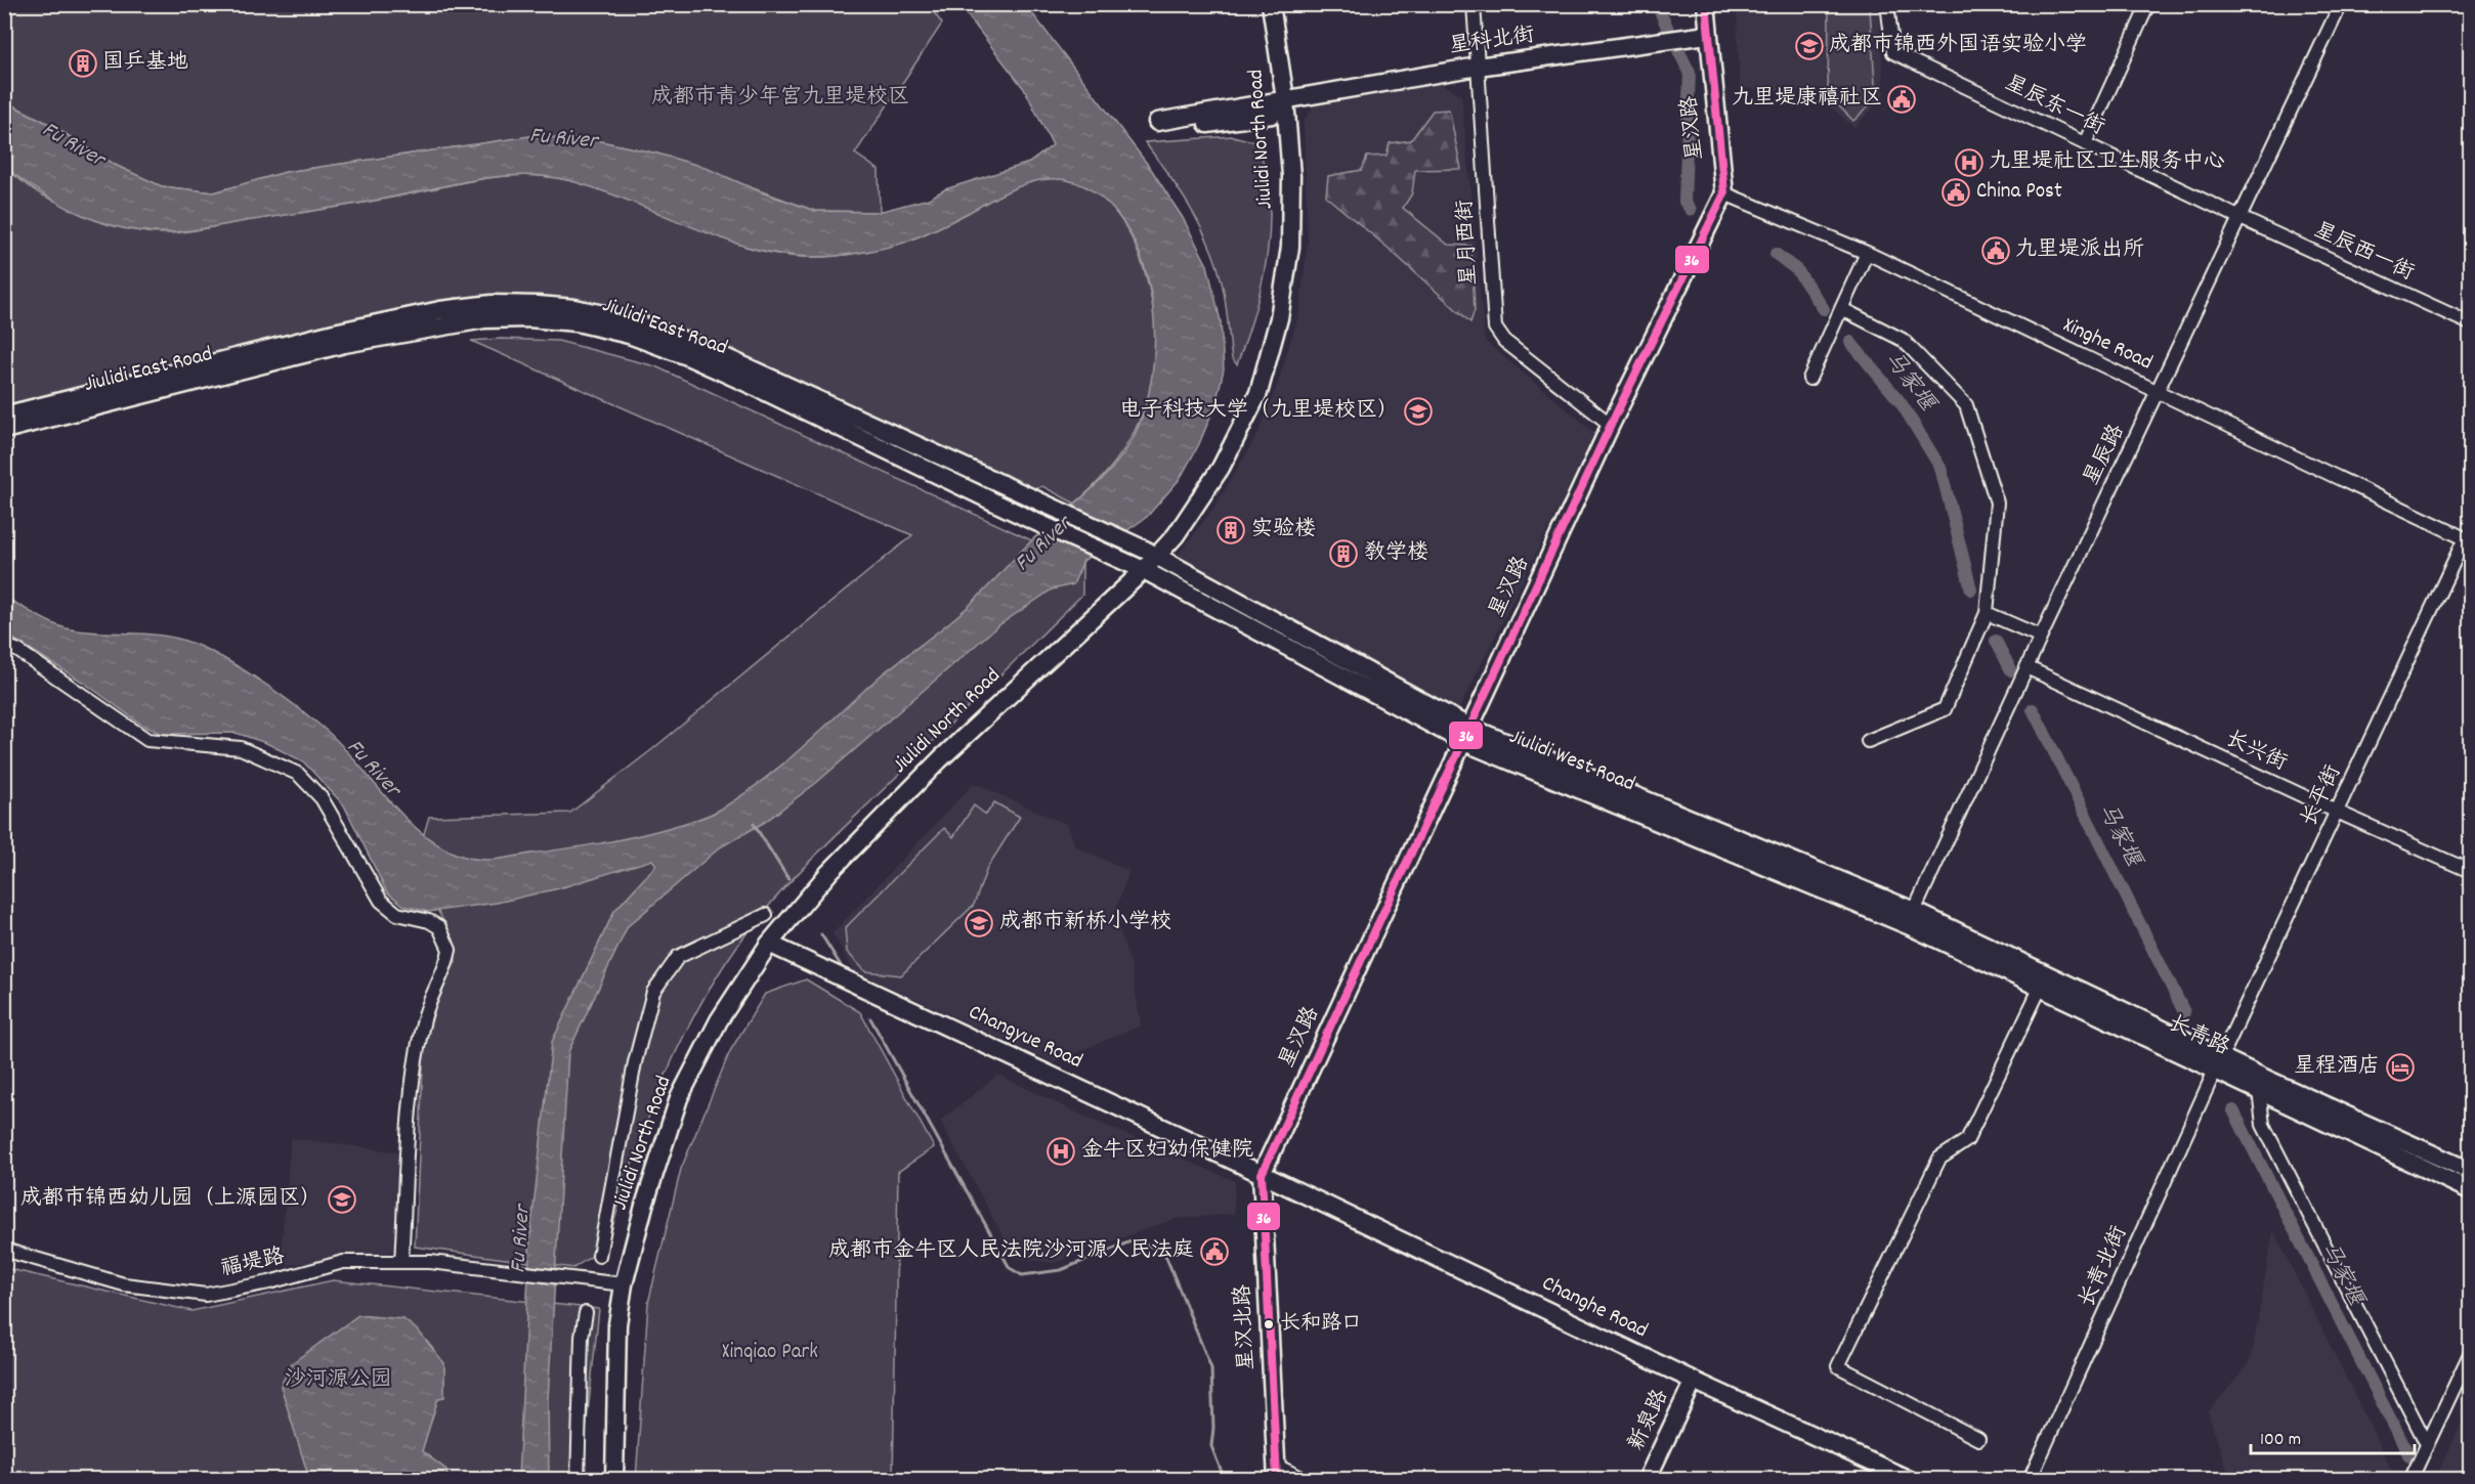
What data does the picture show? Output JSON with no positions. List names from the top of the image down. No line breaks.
{"streets":{"street":["星科北街","星辰东一街","星汉路","Jiulidi North Road","星月西街","星辰西一街","Jiulidi East Road","Xinghe Road","星辰路","长兴街","Jiulidi West Road","长平街","长青路","Changyue Road","福堤路","长青北街","Changhe Road","星汉北路","新泉路"]},"crossings":[["星科北街","星汉路"],["星科北街","Jiulidi North Road"],["星科北街","星月西街"],["星辰东一街","星辰西一街"],["星辰东一街","星辰路"],["星汉路","星月西街"],["星汉路","Xinghe Road"],["星汉路","Jiulidi West Road"],["星汉路","Changyue Road"],["星汉路","Changhe Road"],["星汉路","星汉北路"],["Jiulidi North Road","Jiulidi West Road"],["Jiulidi North Road","Changyue Road"],["Jiulidi North Road","福堤路"],["星辰西一街","星辰路"],["Jiulidi East Road","Jiulidi West Road"],["Xinghe Road","星辰路"],["Xinghe Road","长平街"],["星辰路","长兴街"],["星辰路","Jiulidi West Road"],["星辰路","长青路"],["长兴街","长平街"],["Jiulidi West Road","长青路"],["长平街","长青路"],["长平街","长青北街"],["长青路","长青北街"],["Changyue Road","Changhe Road"],["Changyue Road","星汉北路"],["Changhe Road","星汉北路"],["Changhe Road","新泉路"]],"water":["Fu River","马家堰"],"parks":["成都市青少年宫九里堤校区","Xinqiao Park","沙河源公园"],"places":{"school or university":["成都市锦西外国语实验小学","电子科技大学（九里堤校区）","成都市新桥小学校","成都市锦西幼儿园（上源园区）"],"building":["国乒基地","实验楼","教学楼"],"public building":["九里堤康禧社区","China Post","九里堤派出所","成都市金牛区人民法院沙河源人民法庭"],"hospital":["九里堤社区卫生服务中心","金牛区妇幼保健院"],"hotel":["星程酒店"],"other":["长和路口"]},"lines":["transit line 36"],"scale_bar":"100 m"}
